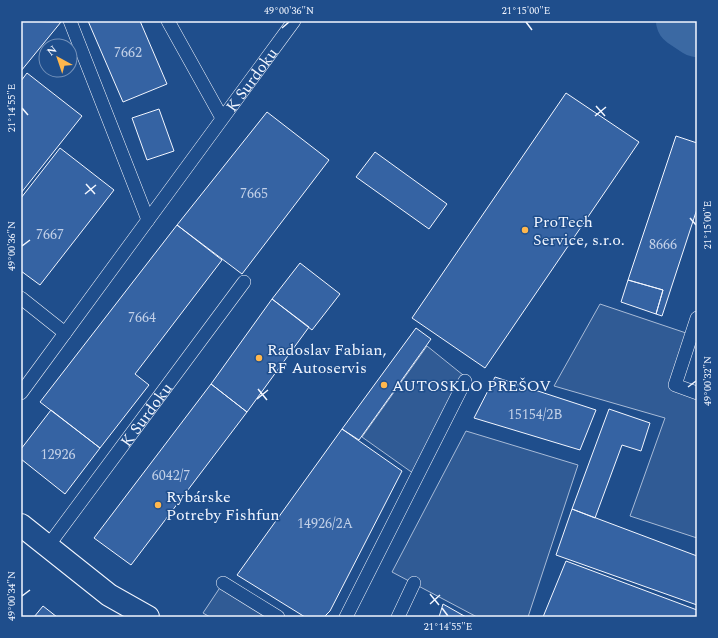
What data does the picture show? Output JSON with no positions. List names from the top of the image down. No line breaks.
{"streets":{"lane":["K Surdoku"]},"places":["ProTech Service, s.r.o.","Radoslav Fabian, RF Autoservis","AUTOSKLO PREŠOV","Rybárske Potreby Fishfun"],"house_numbers":["7662","7665","7667","8666","7664","15154/2B","12926","6042/7","14926/2A"],"north":"top left","coordinates":["49°00'36\"N","21°15'00\"E","21°14'55\"E","49°00'32\"N","49°00'34\"N"]}
